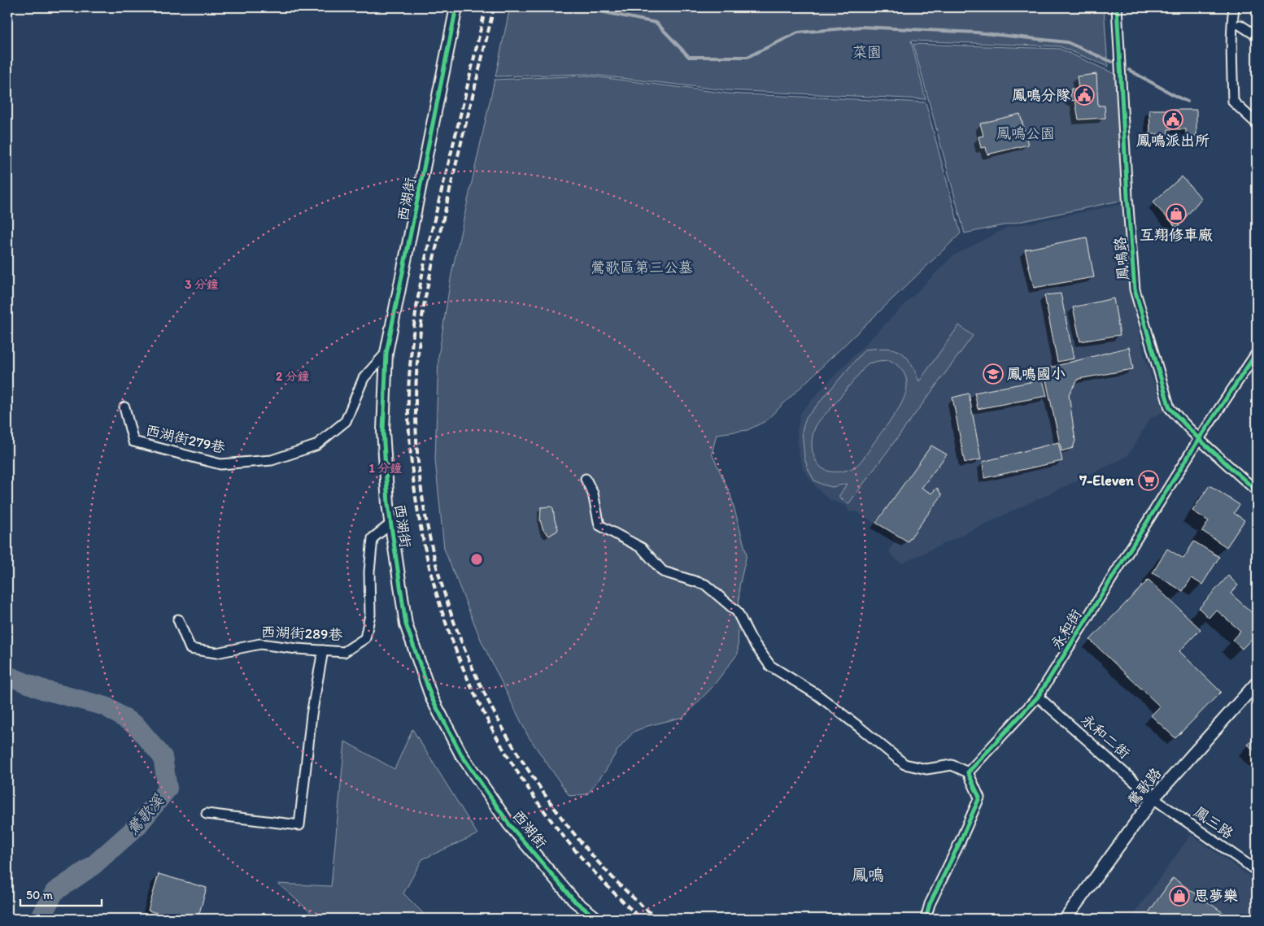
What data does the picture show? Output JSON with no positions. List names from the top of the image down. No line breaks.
{"streets":{"street":["西湖街","鳳鳴路","西湖街279巷","永和街","西湖街289巷","永和二街","鶯歌路","鳳三路"]},"crossings":[["西湖街","西湖街279巷"],["西湖街","西湖街289巷"],["鳳鳴路","永和街"],["永和街","永和二街"],["永和二街","鶯歌路"],["永和二街","鳳三路"],["鶯歌路","鳳三路"]],"districts":["鳳鳴"],"water":["鶯歌溪"],"parks":["菜園","鳳鳴公園","鶯歌區第三公墓"],"places":{"public building":["鳳鳴分隊","鳳鳴派出所"],"shop":["互翔修車廠","思夢樂"],"school or university":["鳳鳴國小"],"supermarket":["7-Eleven"]},"scale_bar":"50 m","rings":["3 分鐘","2 分鐘","1 分鐘"]}
